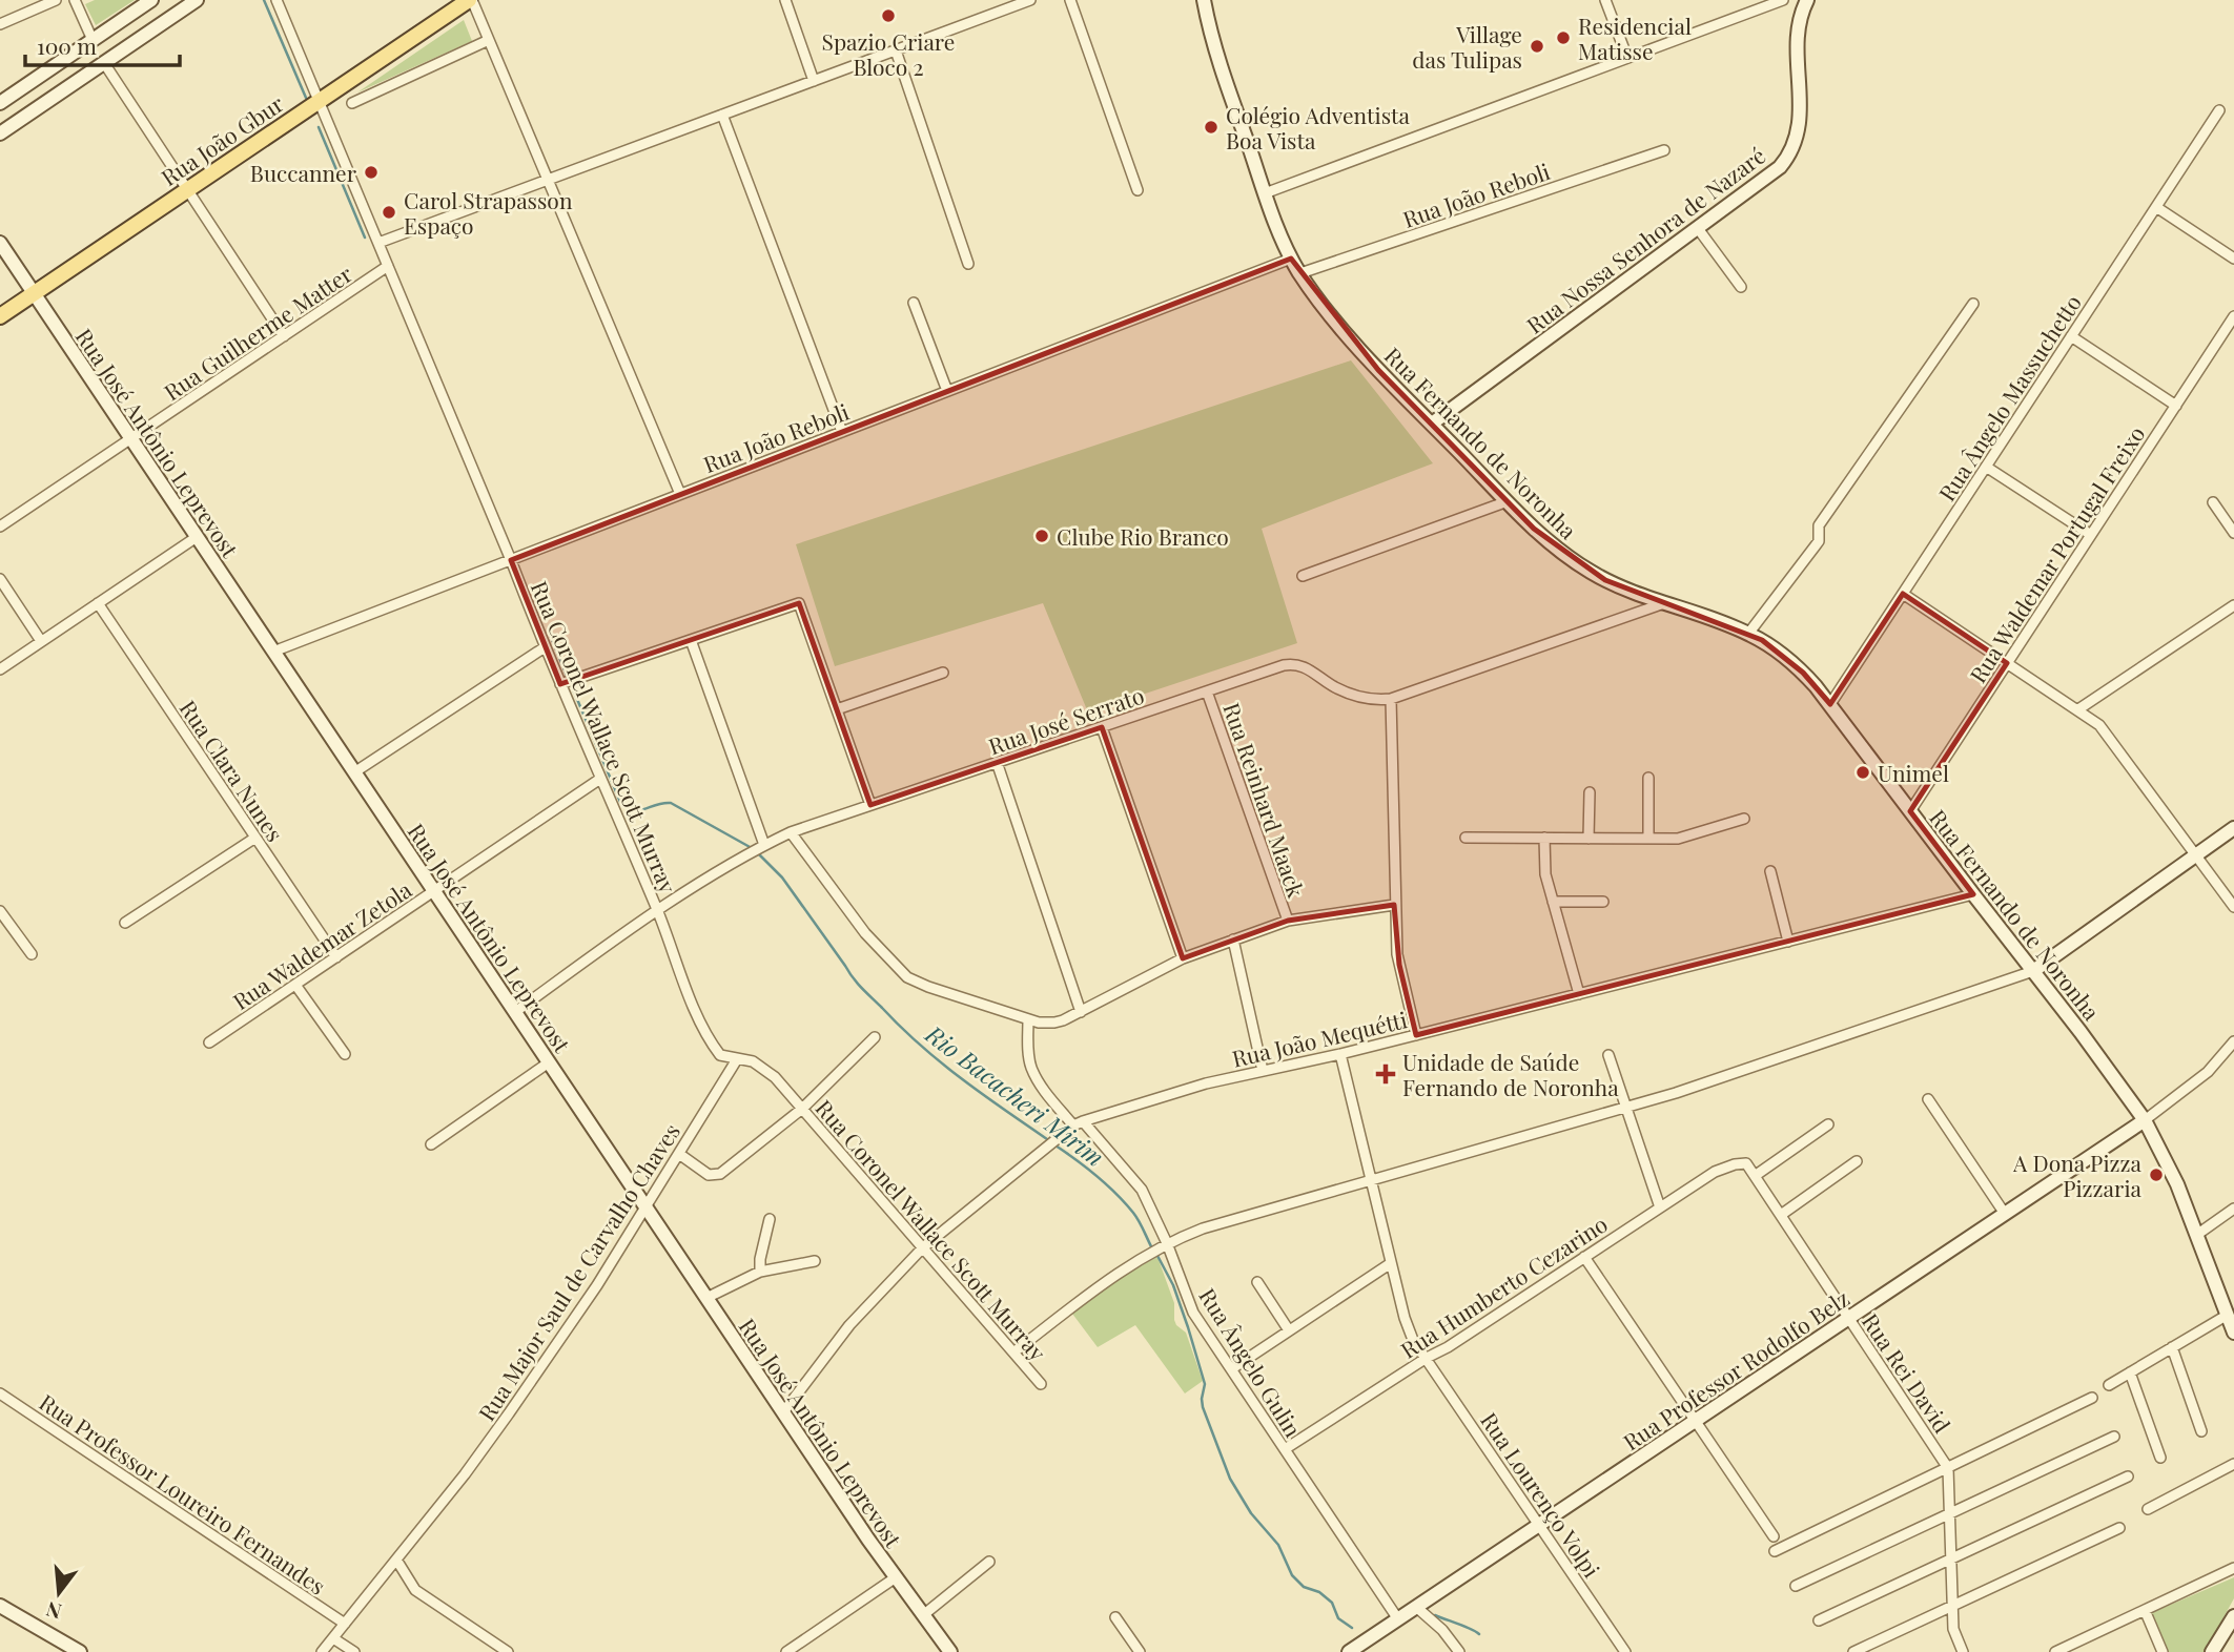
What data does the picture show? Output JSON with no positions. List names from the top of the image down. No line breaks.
{"streets":{"main road":["Rua João Gbur"],"street":["Rua João Reboli","Rua Nossa Senhora de Nazaré","Rua Guilherme Matter","Rua Ângelo Massuchetto","Rua José Antônio Leprevost","Rua Fernando de Noronha","Rua Waldemar Portugal Freixo","Rua José Serrato","Rua Coronel Wallace Scott Murray","Rua Clara Nunes","Rua Reinhard Maack","Rua Waldemar Zetola","Rua João Mequétti","Rua Major Saul de Carvalho Chaves","Rua Humberto Cezarino","Rua Ângelo Gulin","Rua Professor Rodolfo Belz","Rua Rei David","Rua Professor Loureiro Fernandes","Rua Lourenço Volpi"]},"crossings":[["Rua João Gbur","Rua José Antônio Leprevost"],["Rua João Gbur","Rua Coronel Wallace Scott Murray"],["Rua João Reboli","Rua José Antônio Leprevost"],["Rua João Reboli","Rua Fernando de Noronha"],["Rua João Reboli","Rua Coronel Wallace Scott Murray"],["Rua Nossa Senhora de Nazaré","Rua Fernando de Noronha"],["Rua Guilherme Matter","Rua José Antônio Leprevost"],["Rua Guilherme Matter","Rua Coronel Wallace Scott Murray"],["Rua Ângelo Massuchetto","Rua Fernando de Noronha"],["Rua José Antônio Leprevost","Rua José Serrato"],["Rua José Antônio Leprevost","Rua Waldemar Zetola"],["Rua José Antônio Leprevost","Rua João Mequétti"],["Rua José Antônio Leprevost","Rua Major Saul de Carvalho Chaves"],["Rua Fernando de Noronha","Rua Waldemar Portugal Freixo"],["Rua Fernando de Noronha","Rua José Serrato"],["Rua Fernando de Noronha","Rua João Mequétti"],["Rua Fernando de Noronha","Rua Professor Rodolfo Belz"],["Rua José Serrato","Rua Coronel Wallace Scott Murray"],["Rua José Serrato","Rua Reinhard Maack"],["Rua Coronel Wallace Scott Murray","Rua Waldemar Zetola"],["Rua Coronel Wallace Scott Murray","Rua João Mequétti"],["Rua Coronel Wallace Scott Murray","Rua Major Saul de Carvalho Chaves"],["Rua Clara Nunes","Rua Waldemar Zetola"],["Rua João Mequétti","Rua Ângelo Gulin"],["Rua João Mequétti","Rua Lourenço Volpi"],["Rua Major Saul de Carvalho Chaves","Rua Professor Loureiro Fernandes"],["Rua Humberto Cezarino","Rua Ângelo Gulin"],["Rua Humberto Cezarino","Rua Rei David"],["Rua Humberto Cezarino","Rua Lourenço Volpi"],["Rua Ângelo Gulin","Rua Professor Rodolfo Belz"],["Rua Professor Rodolfo Belz","Rua Rei David"],["Rua Professor Rodolfo Belz","Rua Lourenço Volpi"]],"water":["Rio Bacacheri Mirim"],"places":{"other":["Spazio Criare Bloco 2","Residencial Matisse","Village das Tulipas","Colégio Adventista Boa Vista","Buccanner","Carol Strapasson Espaço","Clube Rio Branco","Unimel","A Dona Pizza Pizzaria"],"health":["Unidade de Saúde Fernando de Noronha"]},"scale_bar":"100 m","north":"bottom"}
